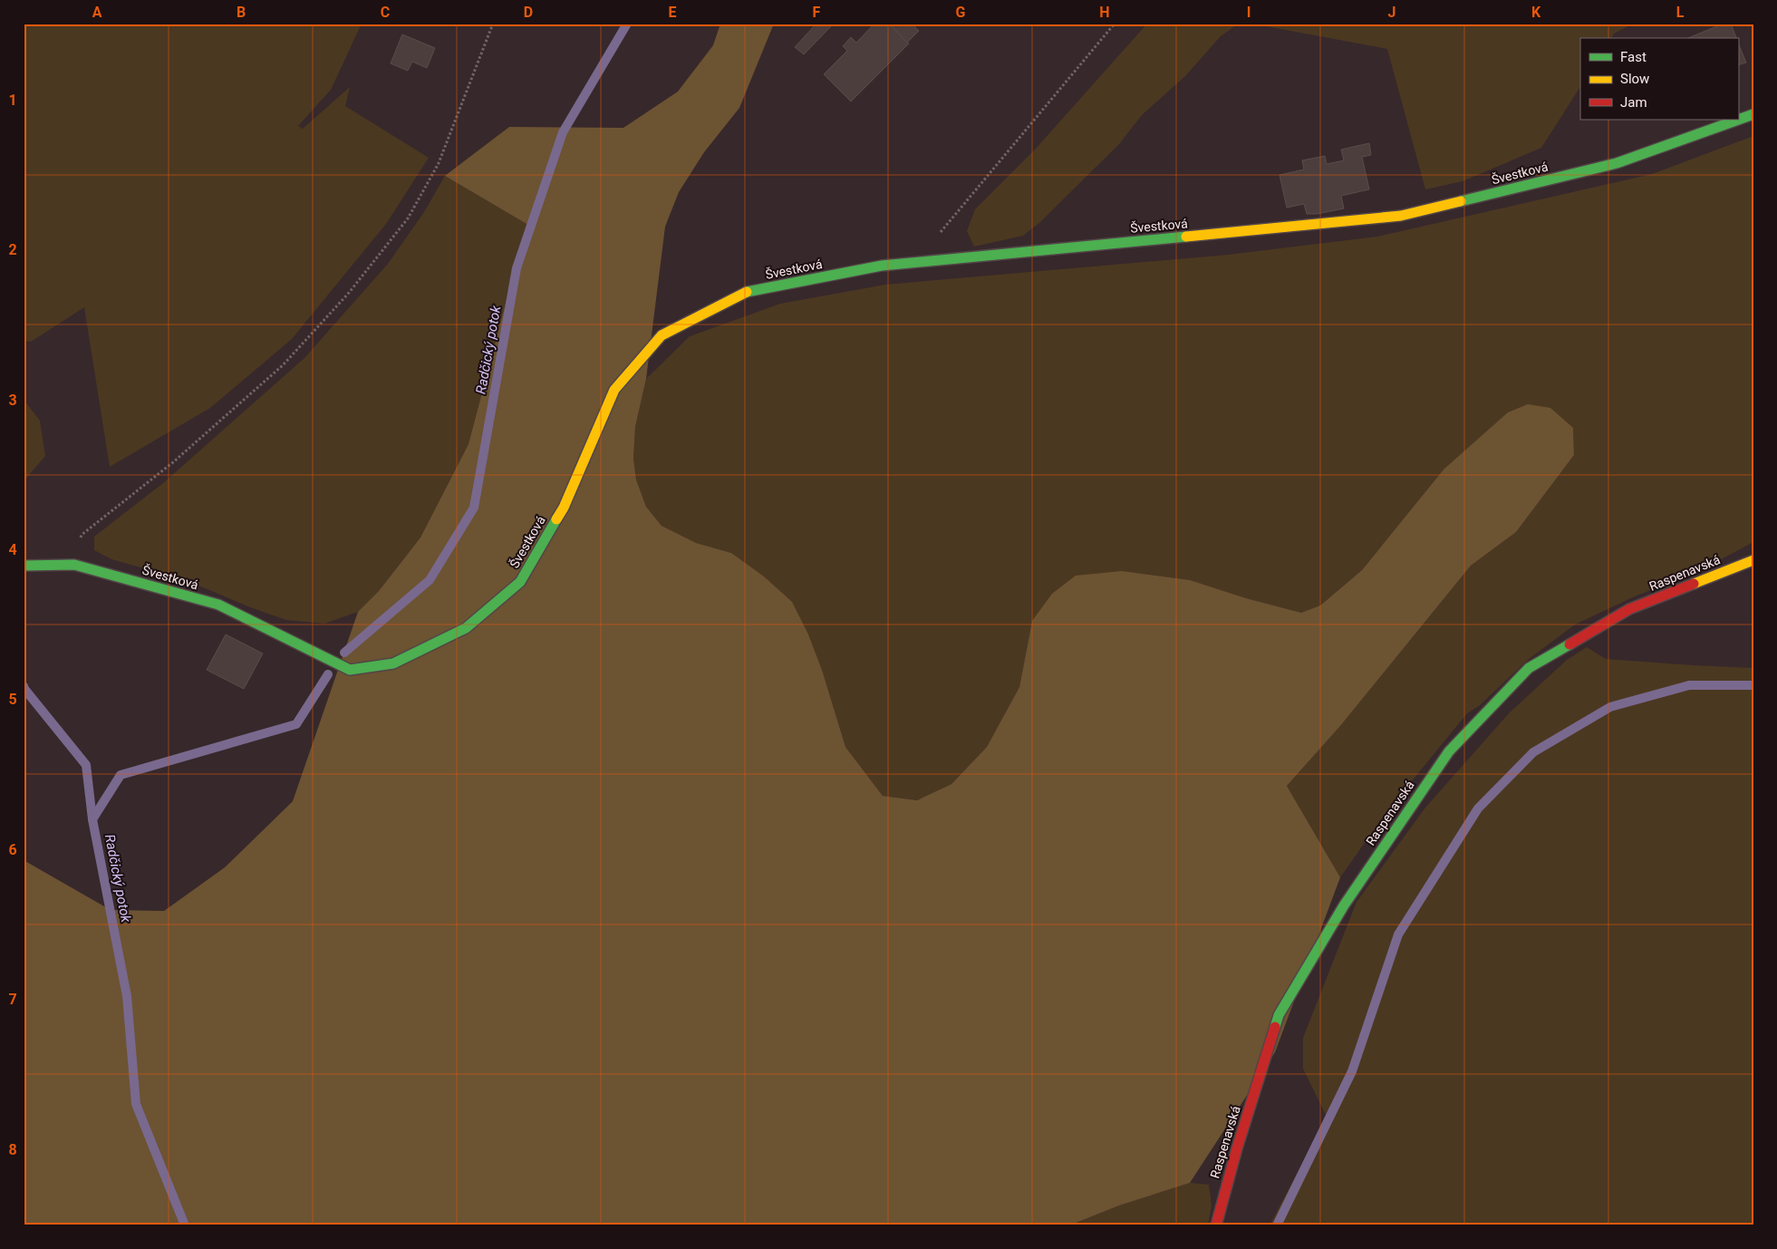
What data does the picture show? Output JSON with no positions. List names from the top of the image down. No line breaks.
{"streets":{"street":["Švestková","Raspenavská"]},"water":["Radčický potok"],"legend":["Fast","Slow","Jam"],"grid":{"columns":["A","B","C","D","E","F","G","H","I","J","K","L"],"rows":["1","2","3","4","5","6","7","8"]}}
